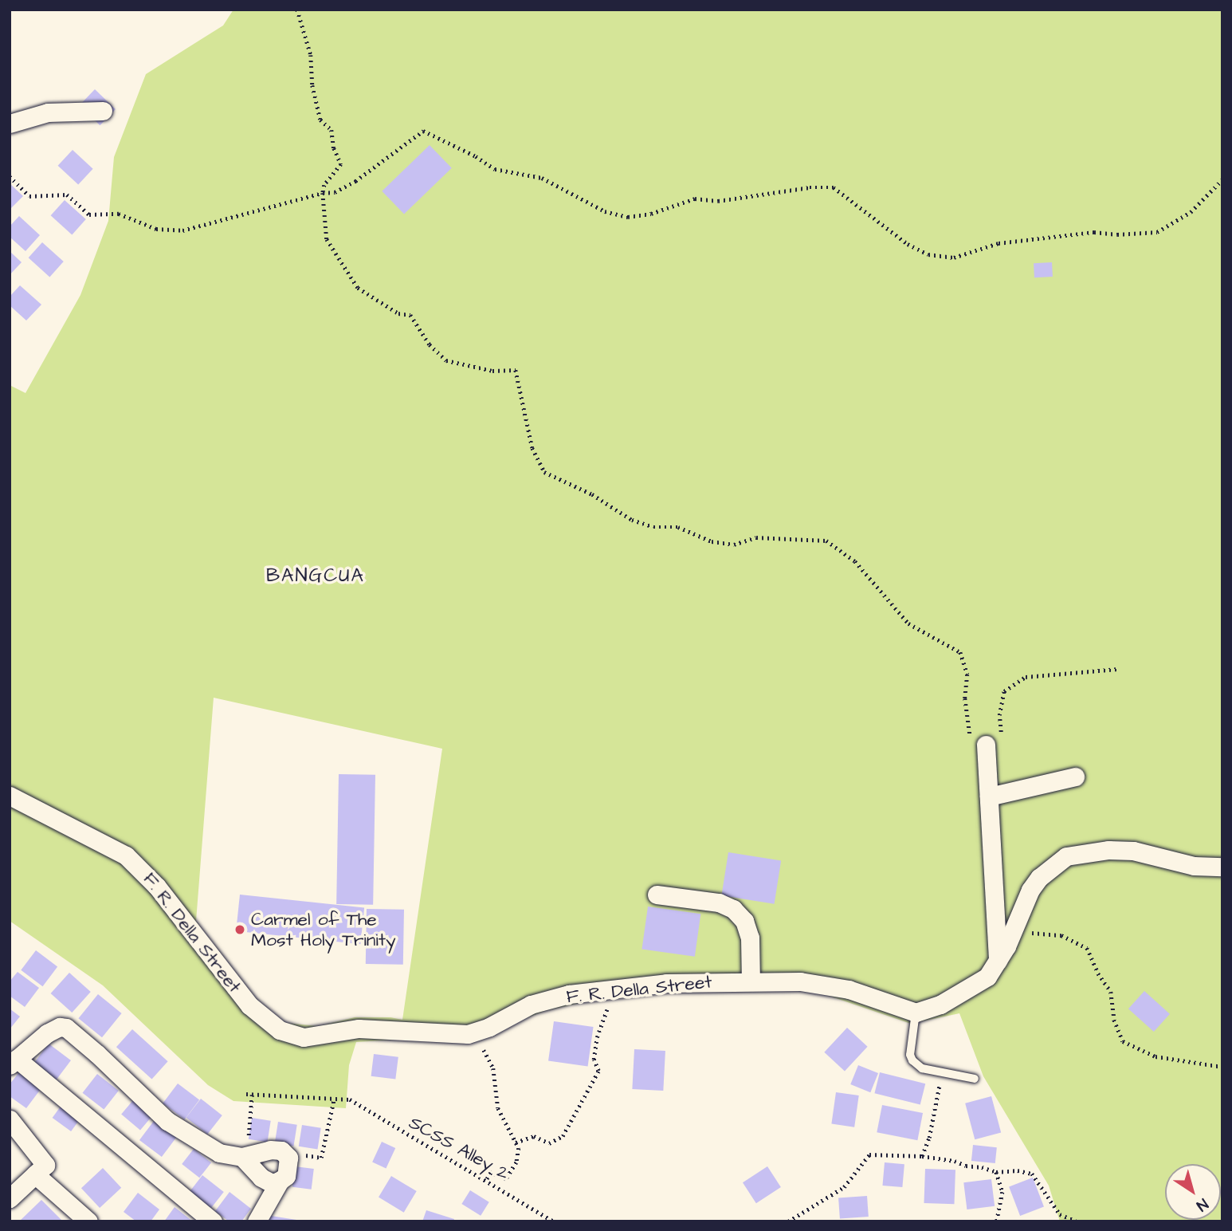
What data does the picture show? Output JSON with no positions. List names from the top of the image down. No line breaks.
{"streets":{"street":["F. R. Della Street"],"path":["SCSS Alley 2"]},"districts":["BANGCUA"],"places":["Carmel of The Most Holy Trinity"],"north":"bottom right"}
